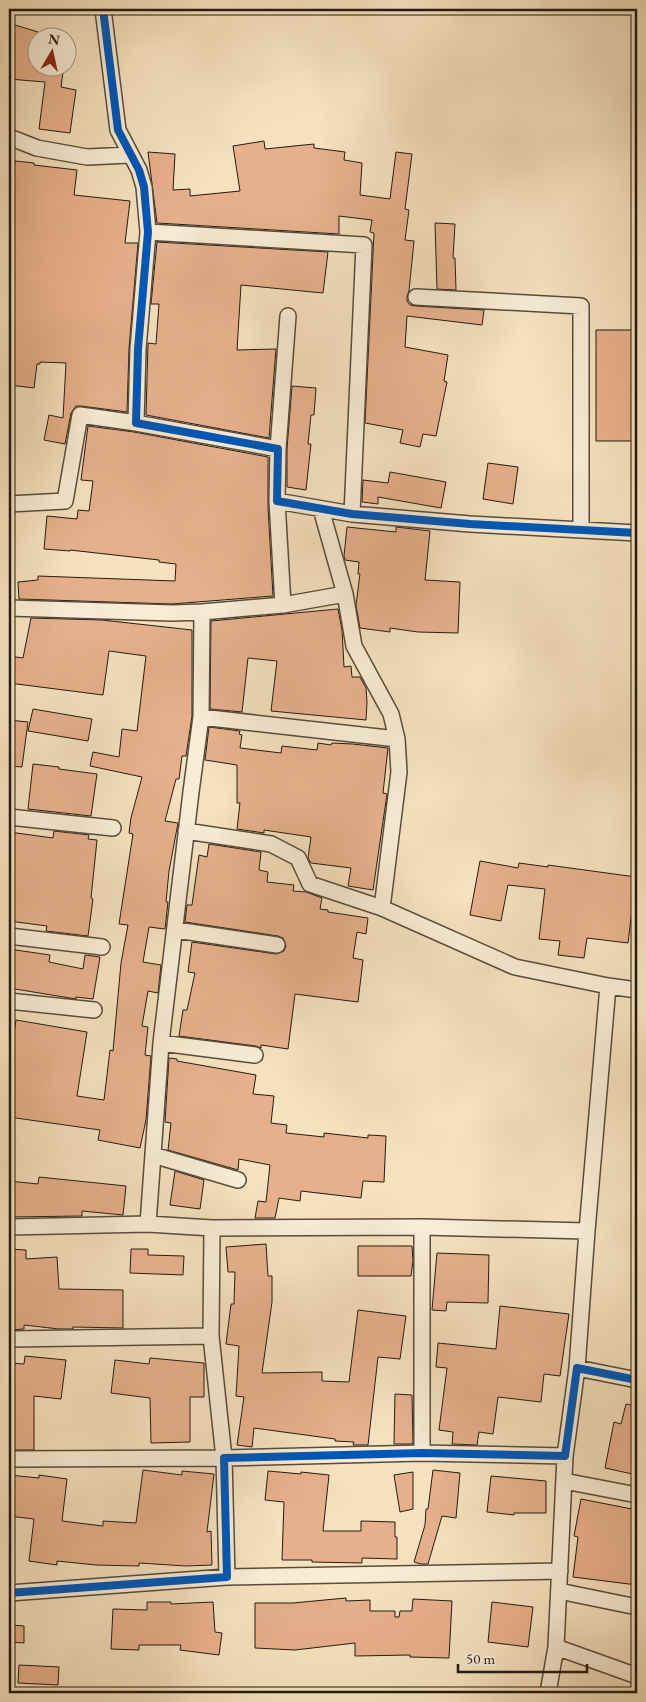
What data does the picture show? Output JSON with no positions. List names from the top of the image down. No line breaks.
{"scale_bar":"50 m","north":"top"}
